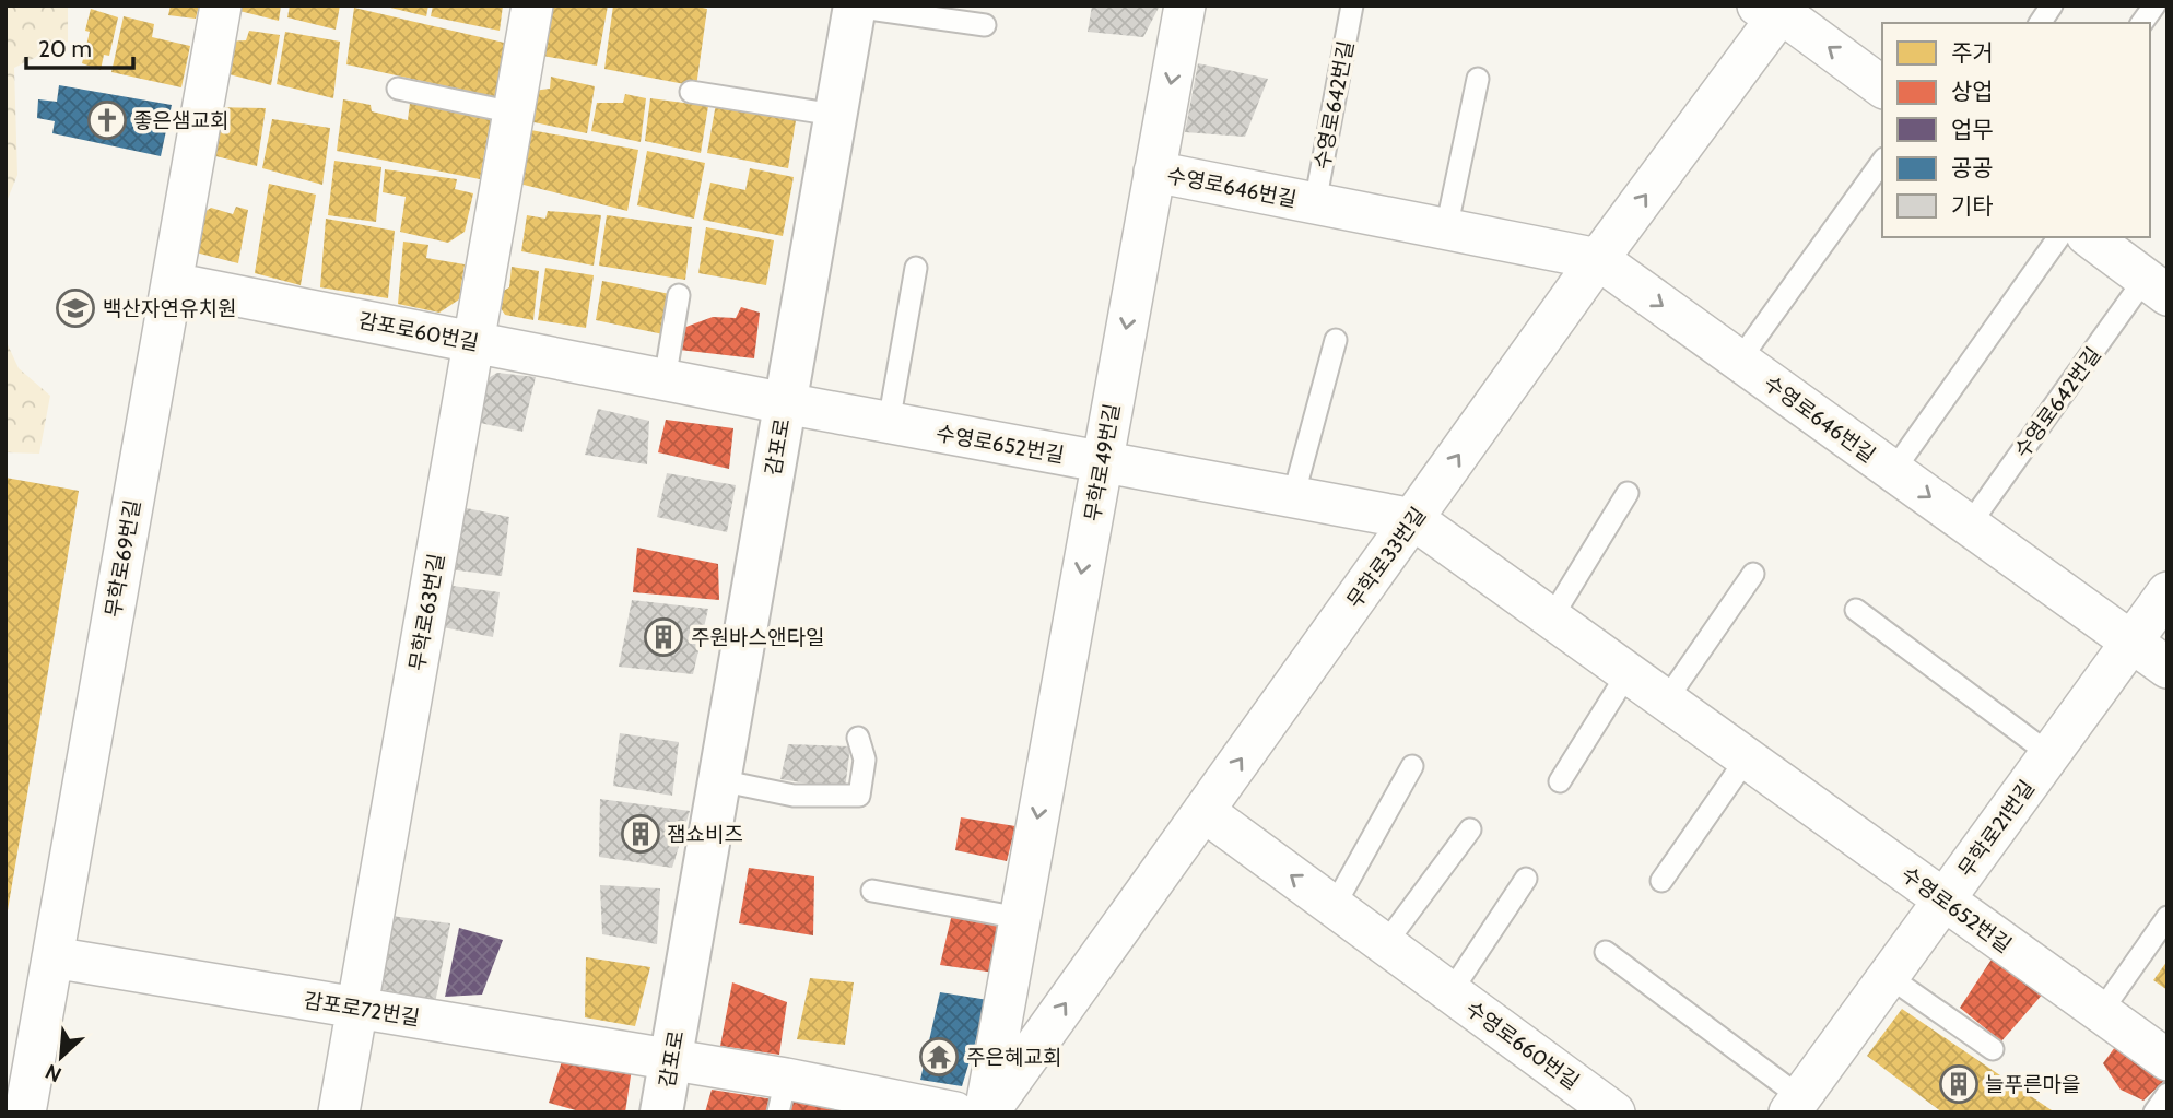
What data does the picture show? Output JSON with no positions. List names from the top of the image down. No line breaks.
{"streets":{"street":["수영로642번길","수영로646번길","감포로60번길","수영로652번길","감포로","무학로49번길","무학로33번길","무학로69번길","무학로63번길","무학로21번길","감포로72번길","수영로660번길"]},"crossings":[["수영로642번길","수영로646번길"],["수영로646번길","무학로49번길"],["수영로646번길","무학로33번길"],["수영로646번길","무학로21번길"],["감포로60번길","수영로652번길"],["감포로60번길","감포로"],["감포로60번길","무학로69번길"],["감포로60번길","무학로63번길"],["수영로652번길","감포로"],["수영로652번길","무학로49번길"],["수영로652번길","무학로33번길"],["수영로652번길","무학로21번길"],["감포로","감포로72번길"],["무학로49번길","무학로33번길"],["무학로33번길","수영로660번길"],["무학로69번길","감포로72번길"],["무학로63번길","감포로72번길"]],"one_way":["무학로49번길","무학로33번길"],"places":{"church":["좋은샘교회"],"school or university":["백산자연유치원"],"building":["주원바스앤타일","잼쇼비즈","늘푸른마을"],"temple":["주은혜교회"]},"legend":["주거","상업","업무","공공","기타"],"scale_bar":"20 m","north":"bottom left"}
